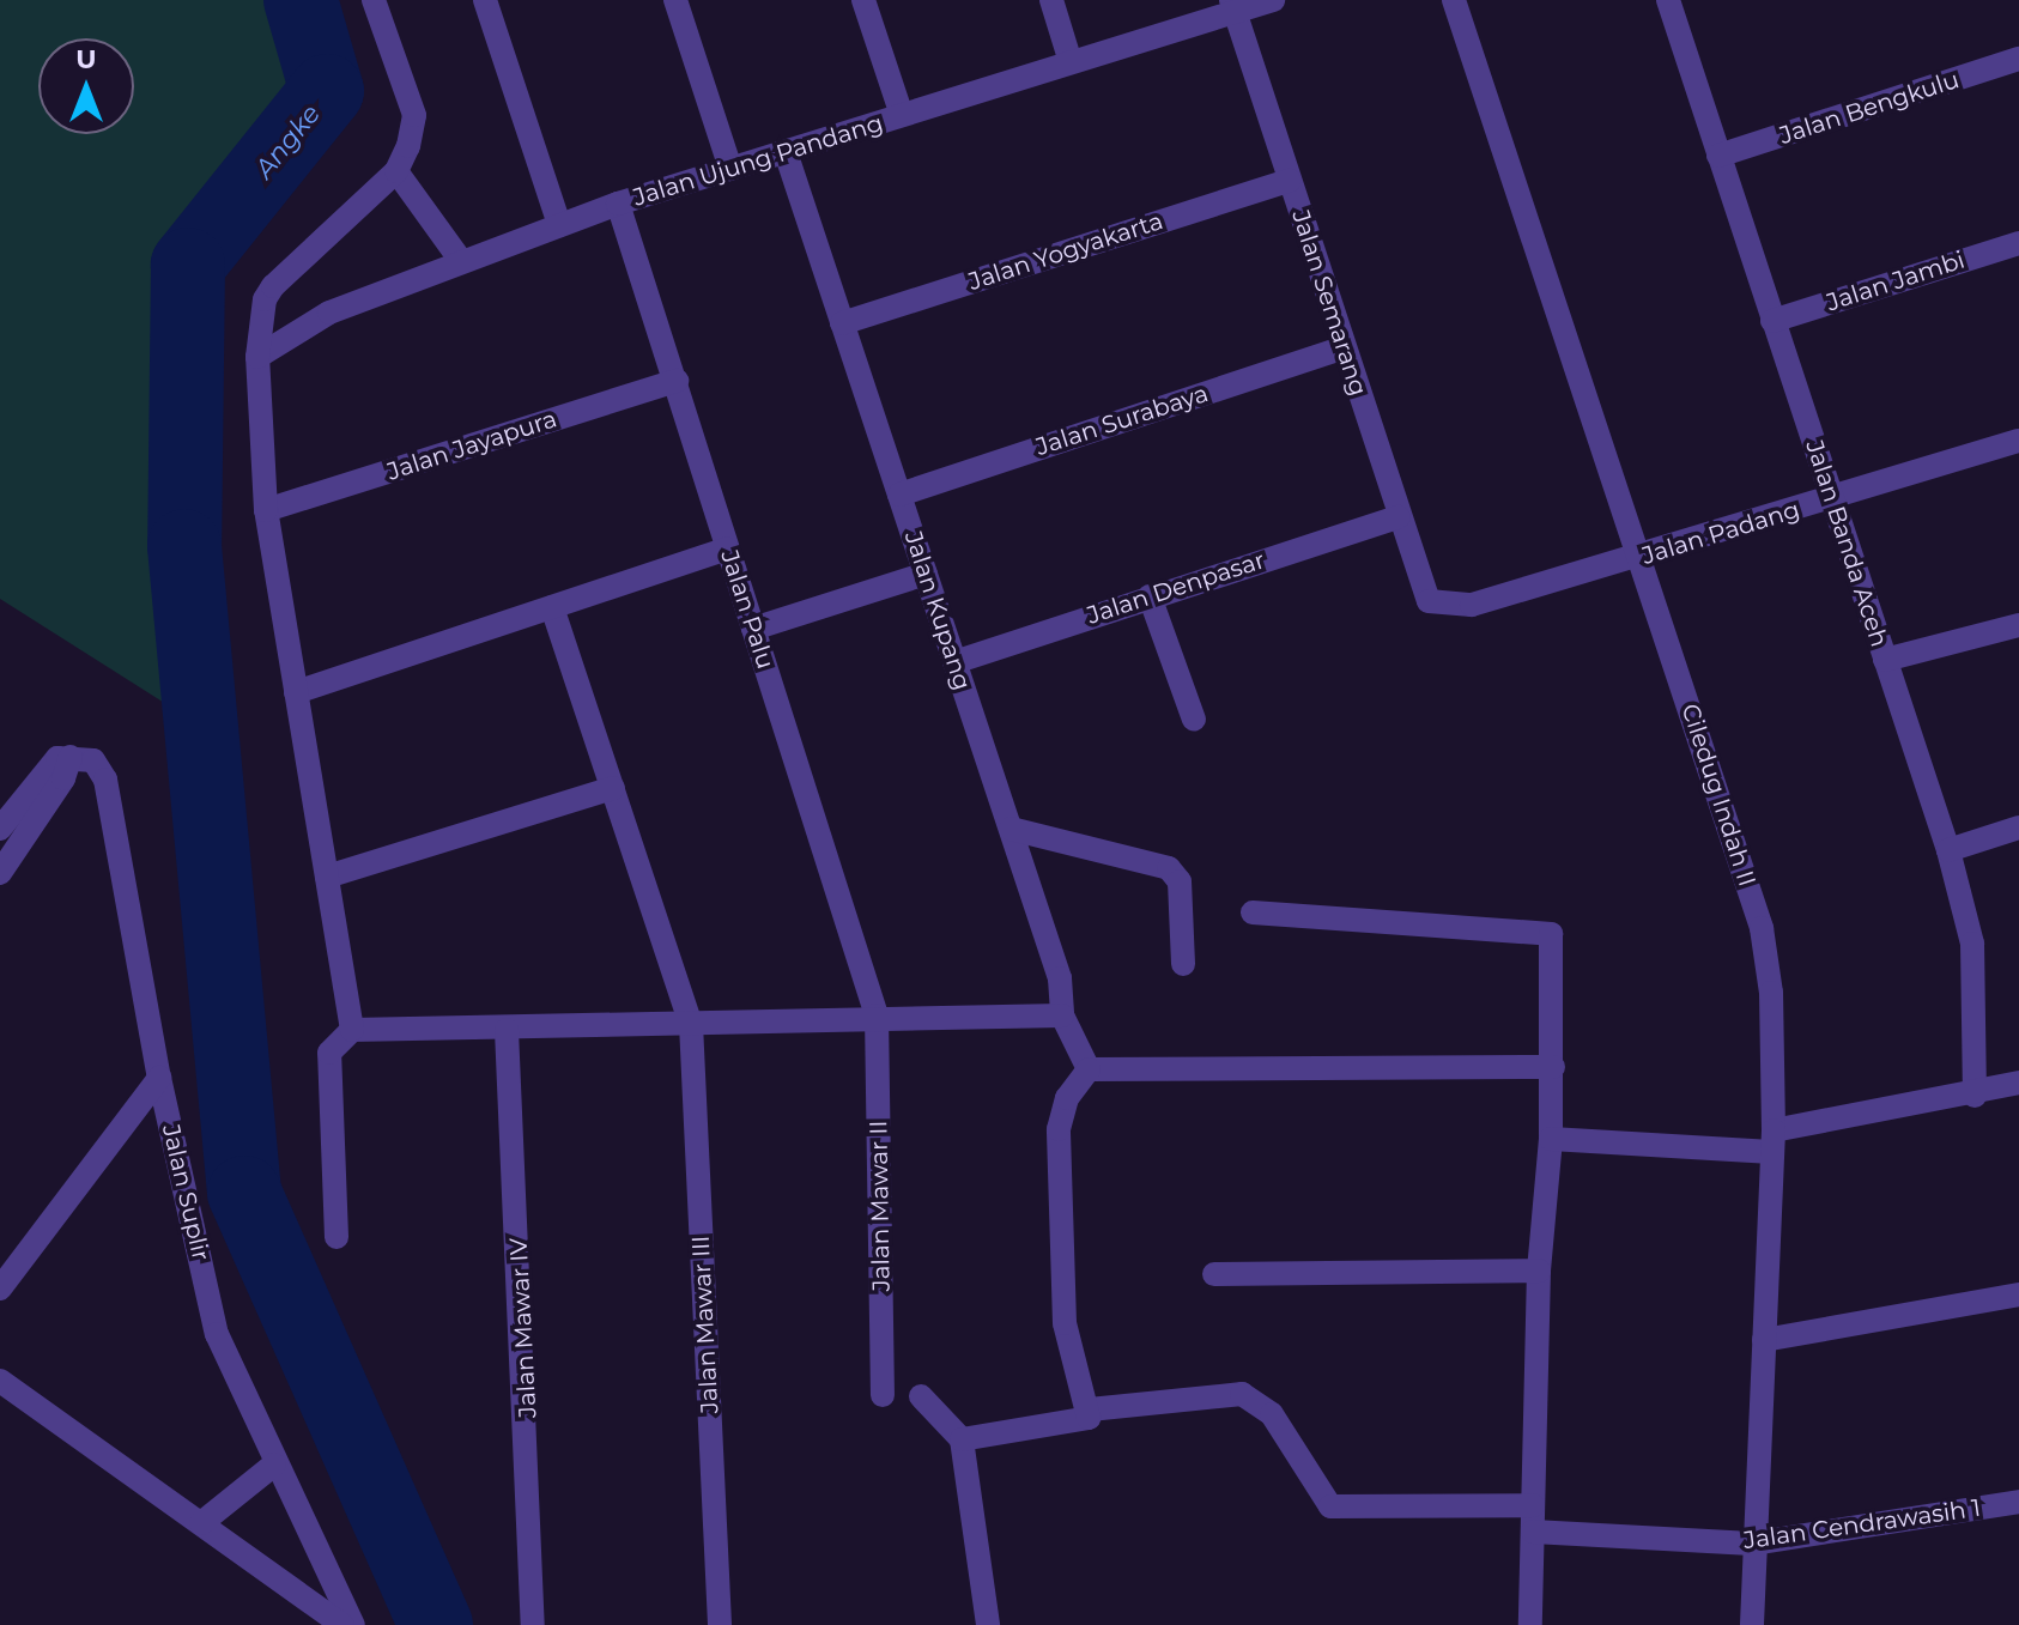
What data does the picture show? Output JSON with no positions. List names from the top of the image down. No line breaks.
{"streets":{"street":["Jalan Bengkulu","Jalan Ujung Pandang","Jalan Yogyakarta","Jalan Jambi","Jalan Semarang","Jalan Surabaya","Jalan Jayapura","Jalan Padang","Jalan Banda Aceh","Jalan Denpasar","Jalan Palu","Jalan Kupang","Ciledug Indah II","Jalan Suplir","Jalan Mawar II","Jalan Mawar III","Jalan Mawar IV","Jalan Cendrawasih 1"]},"crossings":[["Jalan Bengkulu","Jalan Banda Aceh"],["Jalan Ujung Pandang","Jalan Semarang"],["Jalan Ujung Pandang","Jalan Palu"],["Jalan Ujung Pandang","Jalan Kupang"],["Jalan Yogyakarta","Jalan Semarang"],["Jalan Yogyakarta","Jalan Kupang"],["Jalan Jambi","Jalan Banda Aceh"],["Jalan Semarang","Jalan Surabaya"],["Jalan Semarang","Jalan Padang"],["Jalan Semarang","Jalan Denpasar"],["Jalan Surabaya","Jalan Kupang"],["Jalan Jayapura","Jalan Palu"],["Jalan Padang","Jalan Banda Aceh"],["Jalan Padang","Ciledug Indah II"],["Jalan Denpasar","Jalan Kupang"],["Jalan Palu","Jalan Mawar II"],["Ciledug Indah II","Jalan Cendrawasih 1"]],"water":["Angke"],"north":"top"}
